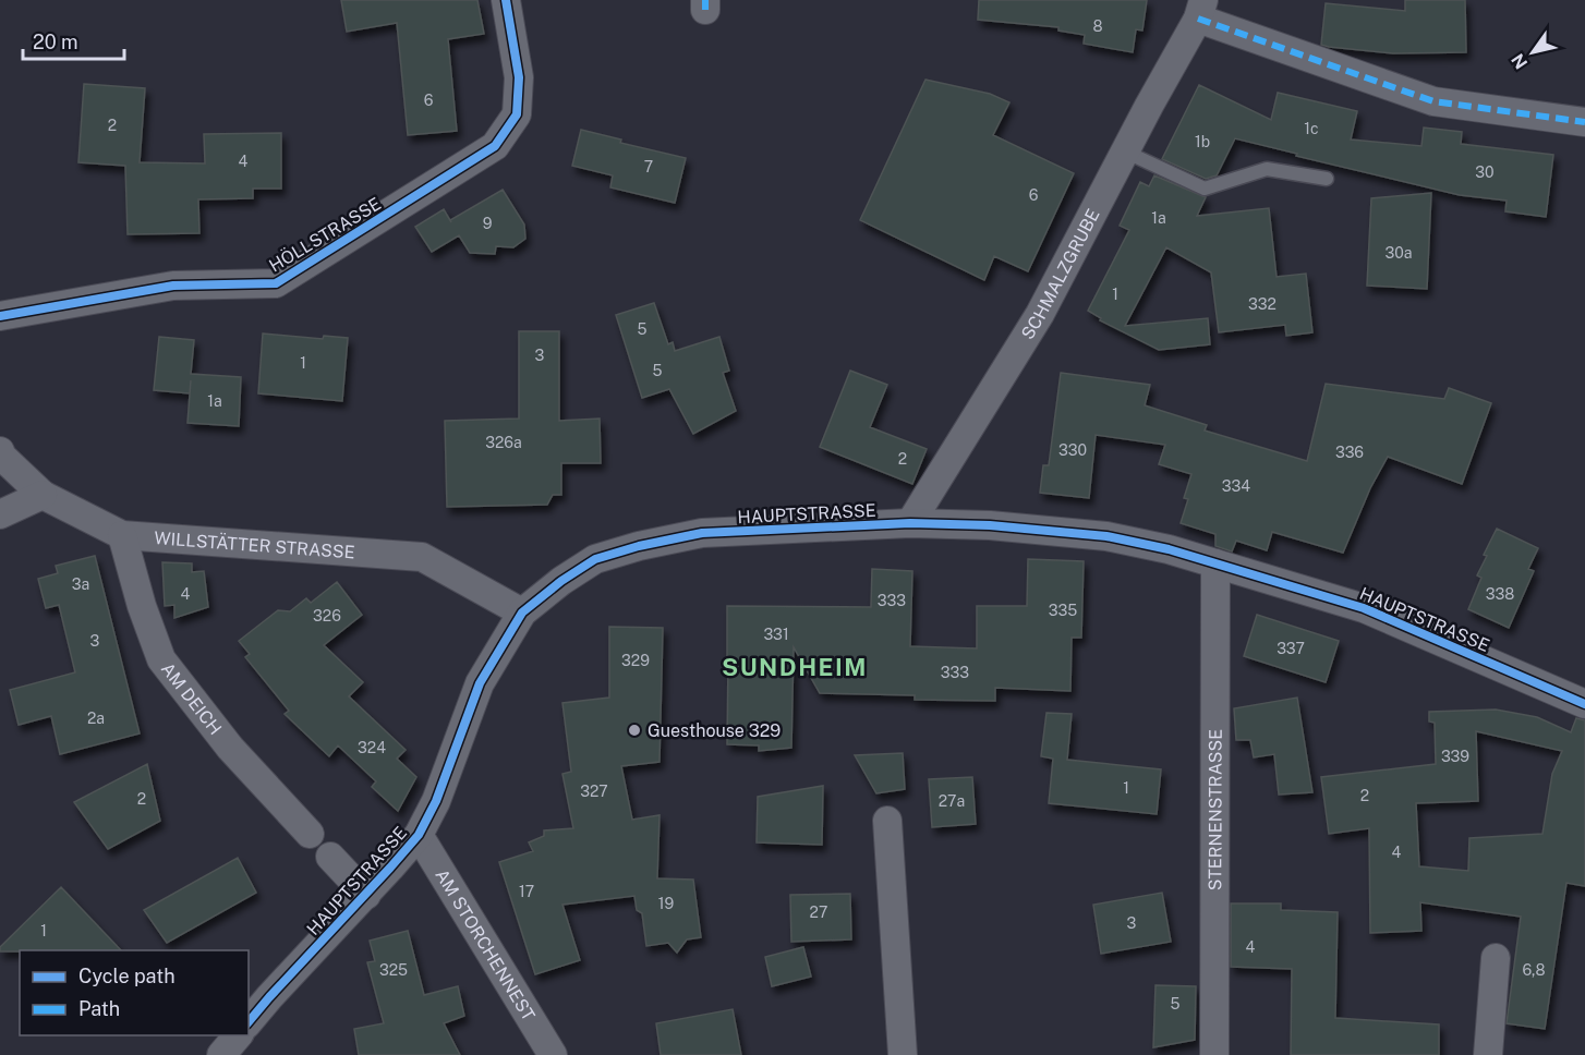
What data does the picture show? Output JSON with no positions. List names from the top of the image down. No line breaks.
{"streets":{"street":["HÖLLSTRASSE","SCHMALZGRUBE","HAUPTSTRASSE","WILLSTÄTTER STRASSE","AM DEICH","STERNENSTRASSE","AM STORCHENNEST"]},"crossings":[["SCHMALZGRUBE","HAUPTSTRASSE"],["HAUPTSTRASSE","WILLSTÄTTER STRASSE"],["HAUPTSTRASSE","STERNENSTRASSE"],["HAUPTSTRASSE","AM STORCHENNEST"],["WILLSTÄTTER STRASSE","AM DEICH"]],"districts":["SUNDHEIM"],"places":["Guesthouse 329"],"house_numbers":["8","6","2","1c","1b","4","7","30","6","1a","9","30a","1","332","5","3","1","5","1a","326a","330","336","2","334","3a","4","338","333","335","326","331","3","337","329","333","2a","324","339","1","327","2","2","27a","4","17","19","27","3","1","4","325","6,8","5"],"legend":["Cycle path","Path"],"scale_bar":"20 m","north":"bottom left"}
